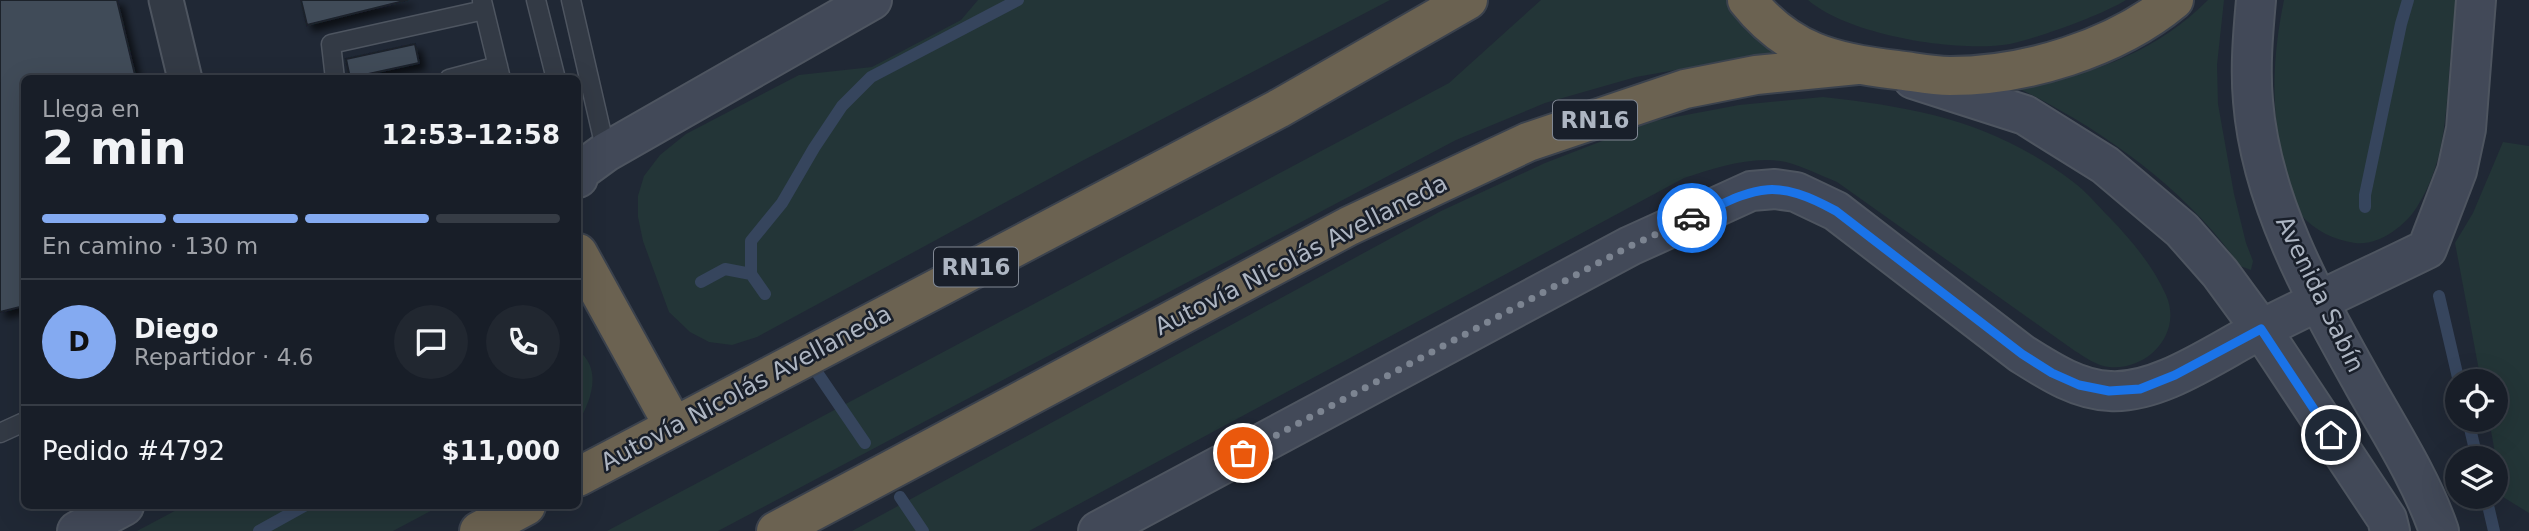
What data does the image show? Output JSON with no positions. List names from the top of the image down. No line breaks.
{"streets":{"highway":["RN16","Autovía Nicolás Avellaneda"],"street":["Avenida Sabín"]},"crossings":[["RN16","Autovía Nicolás Avellaneda"]],"page":{"heading":["2 min","Llega en","12:53–12:58"],"panel":["Diego","Repartidor · 4.6","Pedido #4792","$11,000"],"bar":"En camino · 130 m","round":"D"}}
